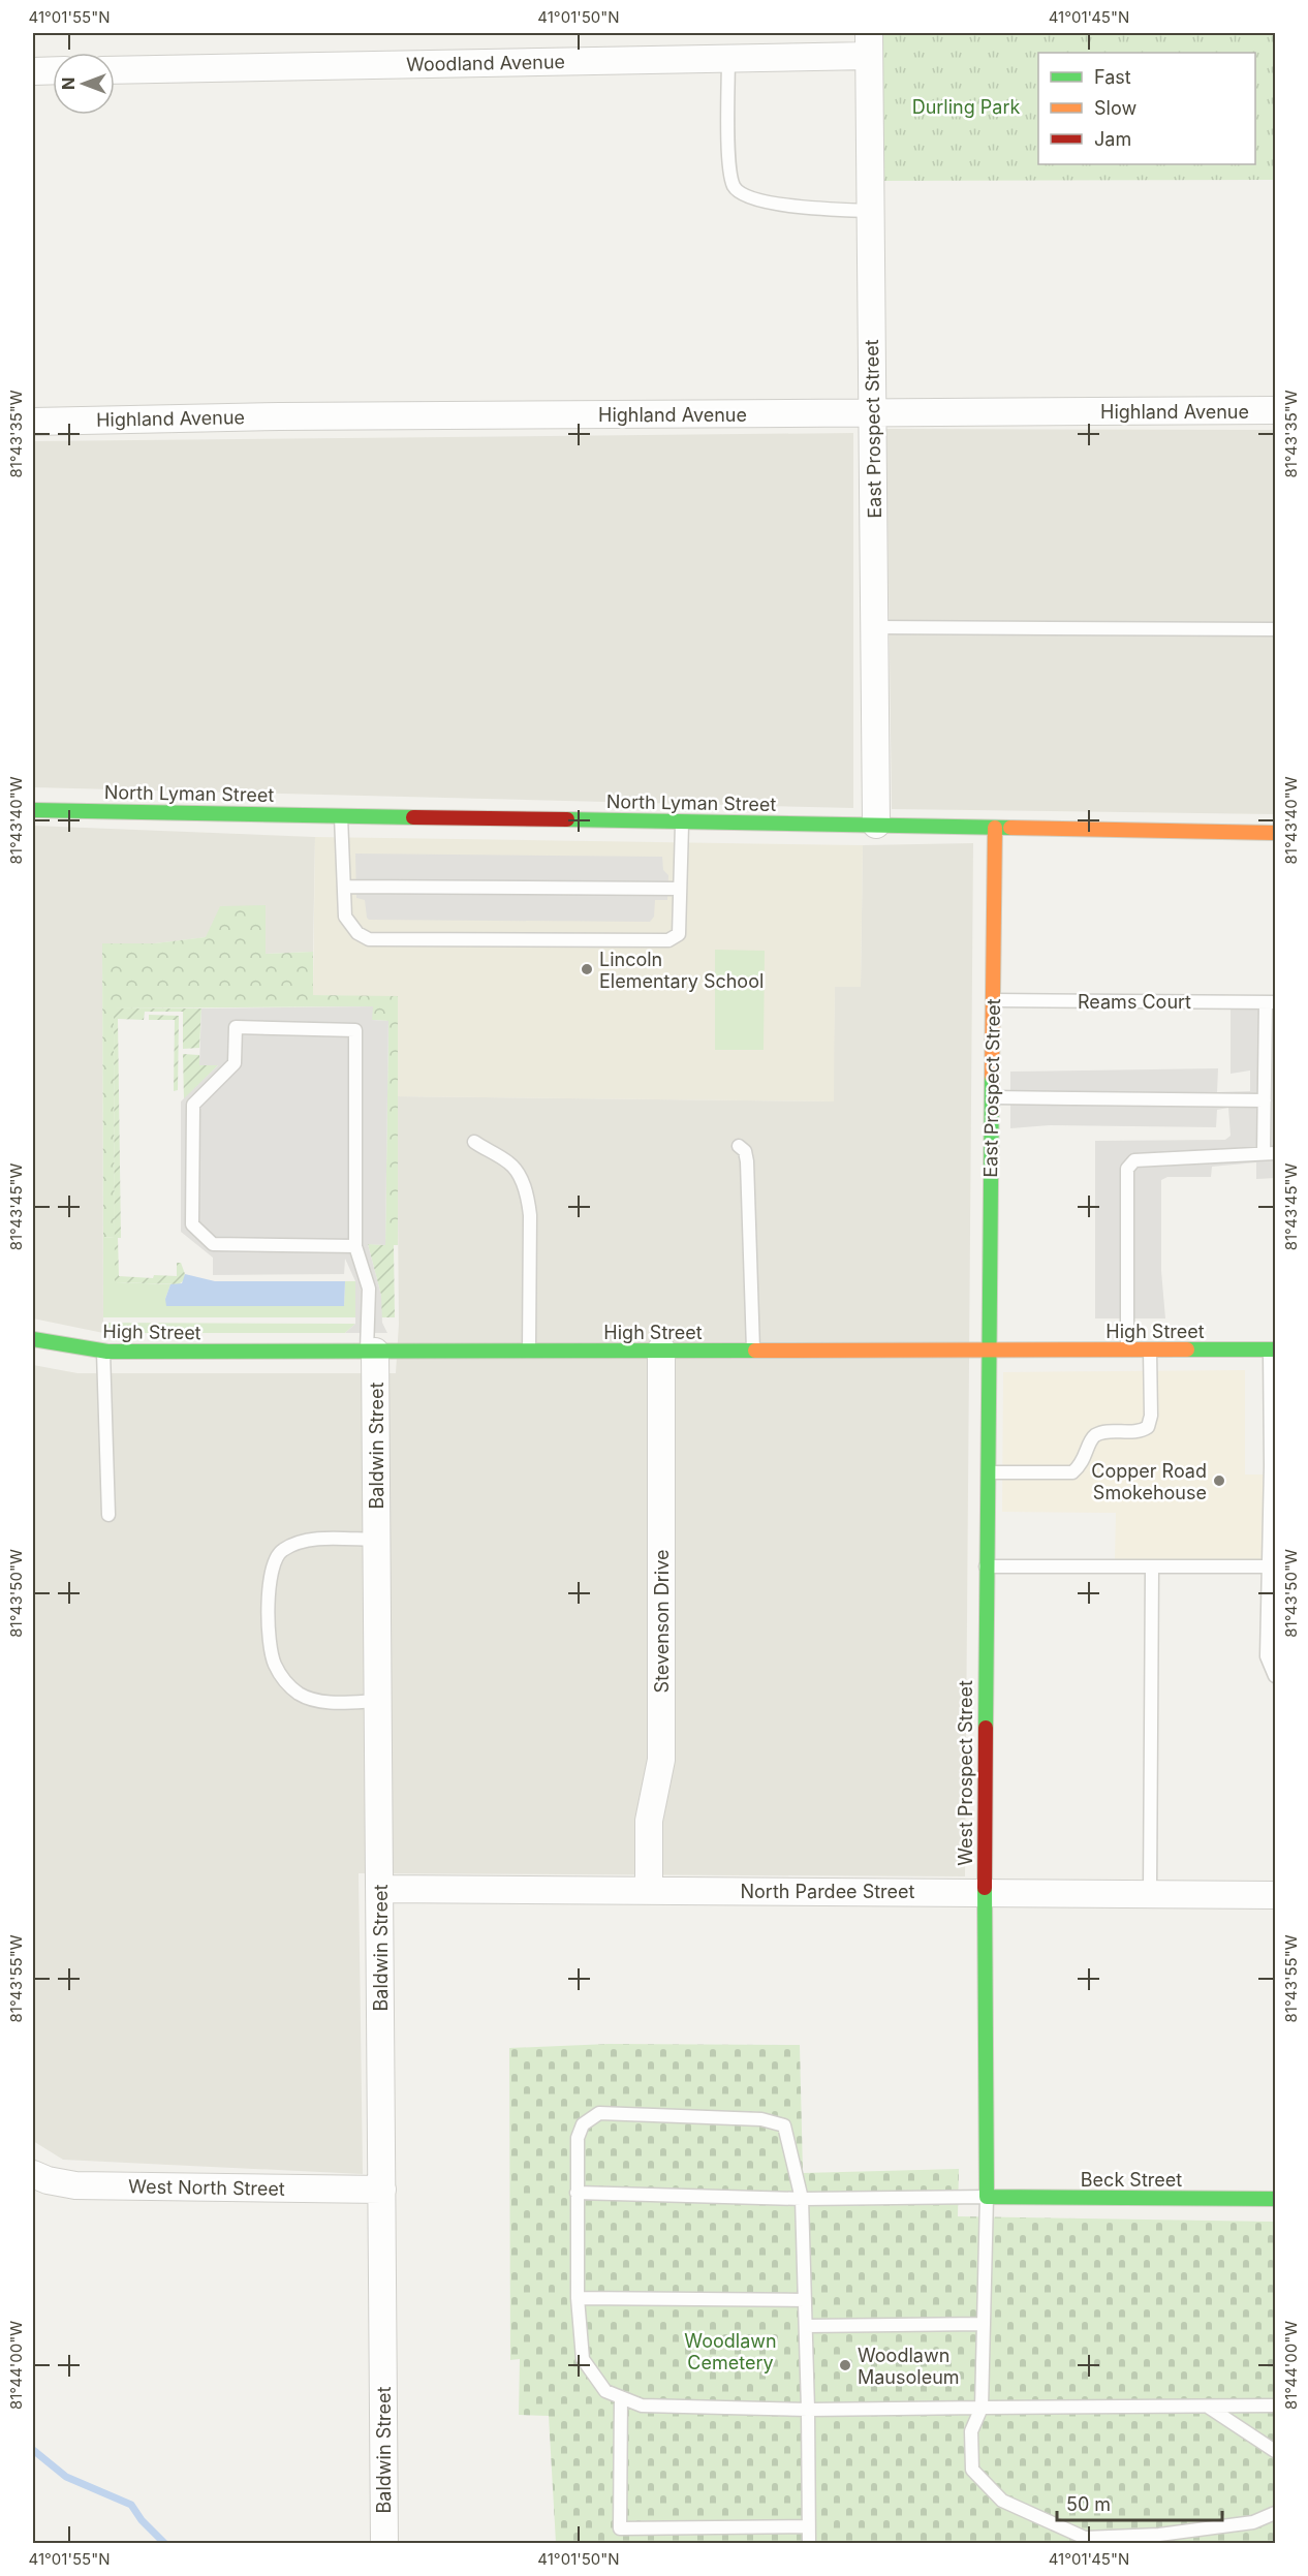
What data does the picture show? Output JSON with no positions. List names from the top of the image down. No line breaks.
{"streets":{"street":["Woodland Avenue","Highland Avenue","East Prospect Street","North Lyman Street","High Street","Baldwin Street","Stevenson Drive","West Prospect Street","North Pardee Street","Beck Street","West North Street"],"lane":["Reams Court"]},"crossings":[["Woodland Avenue","East Prospect Street"],["Highland Avenue","East Prospect Street"],["East Prospect Street","North Lyman Street"],["East Prospect Street","Reams Court"],["East Prospect Street","High Street"],["East Prospect Street","West Prospect Street"],["High Street","Baldwin Street"],["High Street","Stevenson Drive"],["High Street","West Prospect Street"],["Baldwin Street","North Pardee Street"],["Baldwin Street","West North Street"],["Stevenson Drive","North Pardee Street"],["West Prospect Street","North Pardee Street"],["West Prospect Street","Beck Street"]],"parks":["Durling Park","Woodlawn Cemetery"],"places":["Lincoln Elementary School","Copper Road Smokehouse","Woodlawn Mausoleum"],"legend":["Fast","Slow","Jam"],"scale_bar":"50 m","north":"left","coordinates":["41°01'55\"N","41°01'50\"N","41°01'45\"N","81°43'35\"W","81°43'40\"W","81°43'45\"W","81°43'50\"W","81°43'55\"W","81°44'00\"W"]}
